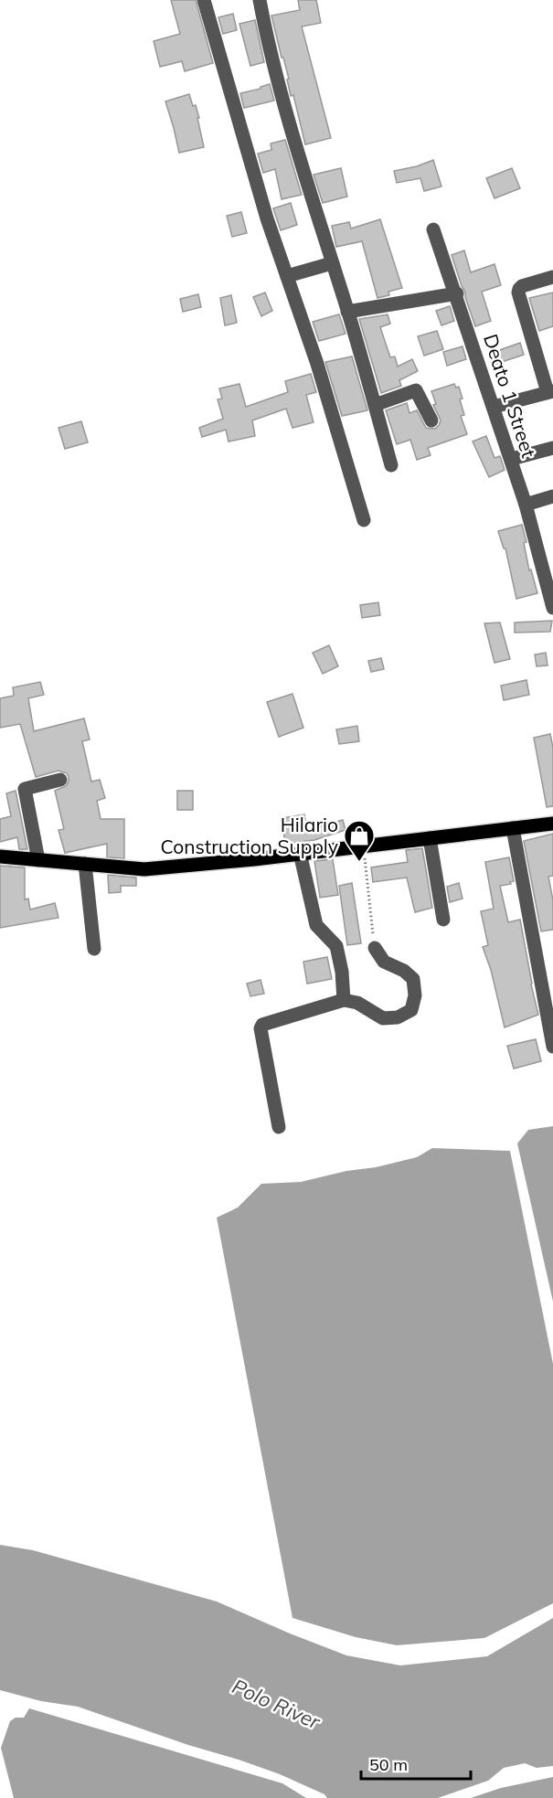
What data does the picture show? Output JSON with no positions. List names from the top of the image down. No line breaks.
{"streets":{"street":["Deato 1 Street"]},"water":["Polo River"],"places":{"shop":["Hilario Construction Supply"]},"scale_bar":"50 m"}
